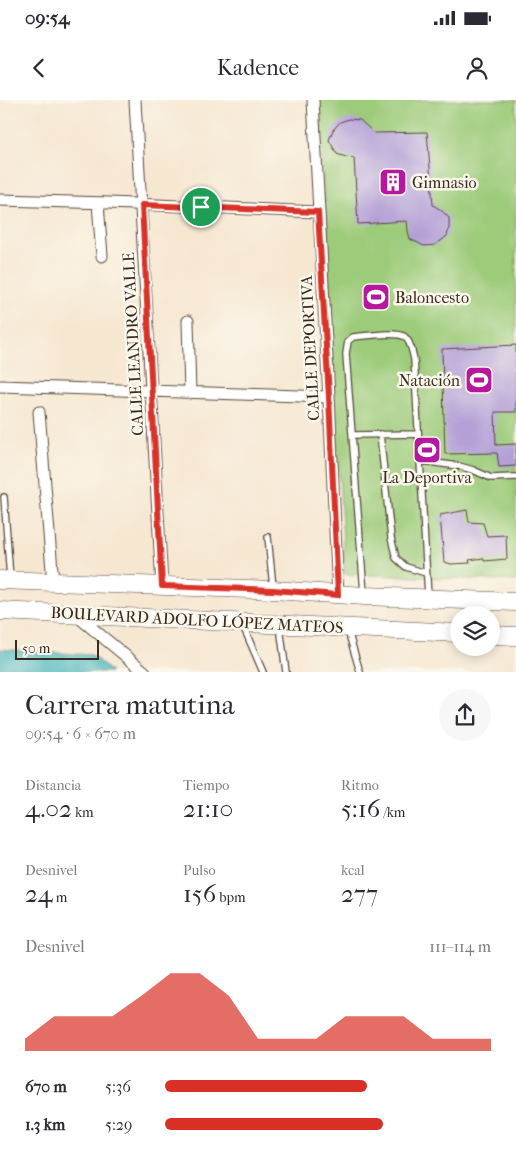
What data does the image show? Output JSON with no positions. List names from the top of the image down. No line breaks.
{"streets":{"main road":["BOULEVARD ADOLFO LÓPEZ MATEOS"],"street":["CALLE LEANDRO VALLE","CALLE DEPORTIVA"]},"crossings":[["CALLE LEANDRO VALLE","BOULEVARD ADOLFO LÓPEZ MATEOS"],["CALLE DEPORTIVA","BOULEVARD ADOLFO LÓPEZ MATEOS"]],"places":{"building":["Gimnasio"],"sports":["Baloncesto","Natación","La Deportiva"]},"scale_bar":"50 m","page":{"status":"09:54","header":"Kadence","scale":"50 m","heading":["Carrera matutina","09:54 · 6 × 670 m"],"stats":[["Distancia","4.02 km"],["Tiempo","21:10"],["Ritmo","5:16 /km"],["Desnivel","24 m"],["Pulso","156 bpm"],["kcal","277"]],"chart":["Desnivel","111–114 m"],"list":[{"name":"670 m","note":"5:36"},{"name":"1.3 km","note":"5:29"}]}}
